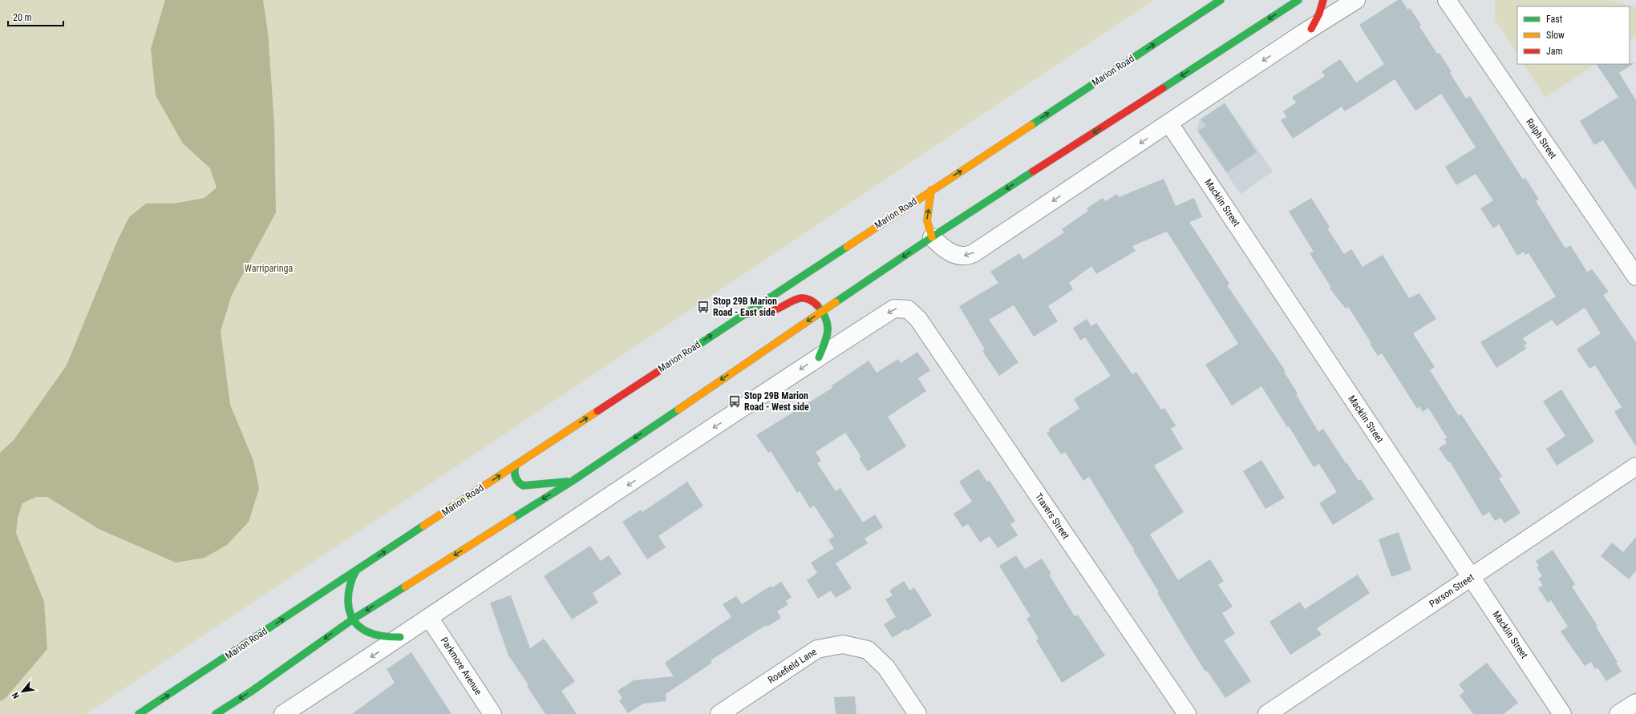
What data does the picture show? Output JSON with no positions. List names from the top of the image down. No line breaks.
{"streets":{"main road":["Marion Road"],"street":["Ralph Street","Macklin Street","Travers Street","Parson Street","Parkmore Avenue","Rosefield Lane"]},"crossings":[["Macklin Street","Parson Street"]],"one_way":["Travers Street"],"parks":["Warriparinga"],"places":{"bus stop":["Stop 29B Marion Road - East side","Stop 29B Marion Road - West side"]},"legend":["Fast","Slow","Jam"],"scale_bar":"20 m","north":"bottom left"}
